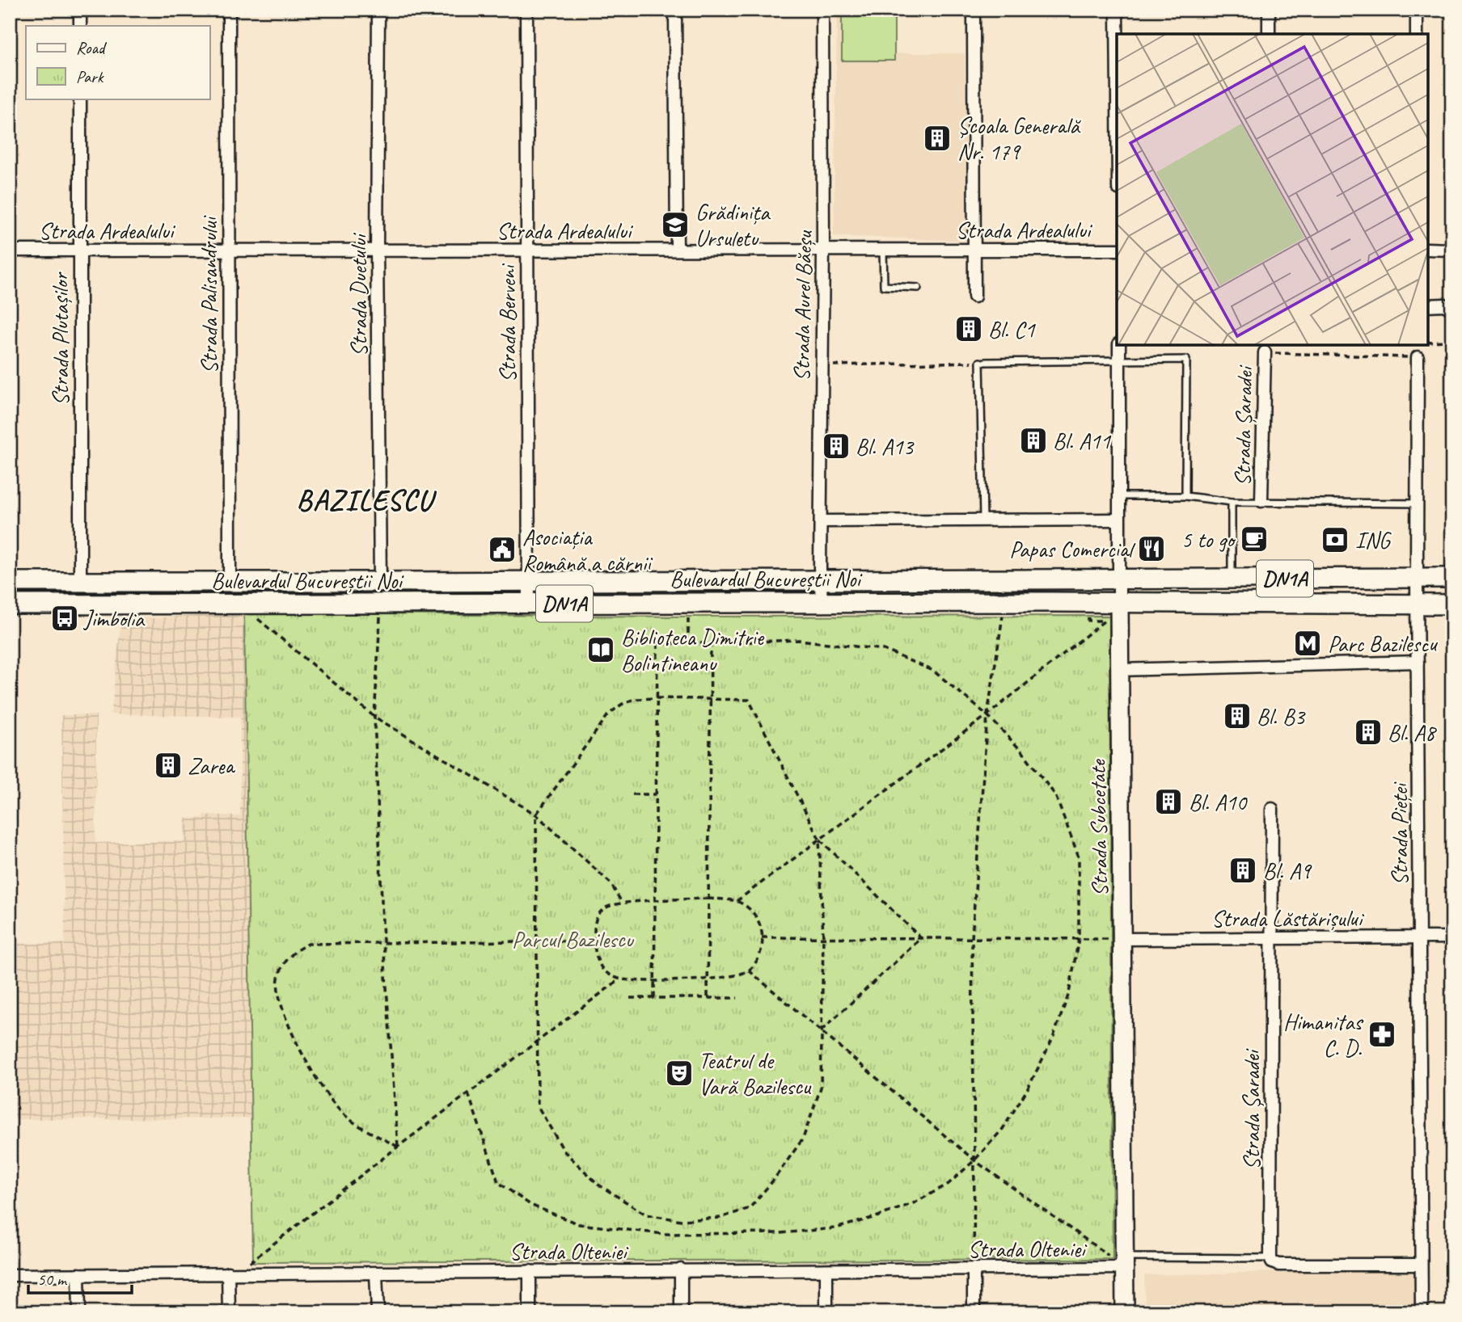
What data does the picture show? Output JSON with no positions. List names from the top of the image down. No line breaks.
{"streets":{"main road":["Bulevardul Bucureștii Noi","DN1A"],"street":["Strada Ardealului","Strada Palisandrului","Strada Duetului","Strada Aurel Băeșu","Strada Berveni","Strada Plutașilor","Strada Șaradei","Strada Subcetate","Strada Pieței","Strada Lăstărișului","Strada Olteniei"]},"crossings":[["Strada Ardealului","Strada Palisandrului"],["Strada Ardealului","Strada Duetului"],["Strada Ardealului","Strada Aurel Băeșu"],["Strada Ardealului","Strada Berveni"],["Strada Ardealului","Strada Plutașilor"],["Strada Palisandrului","Bulevardul Bucureștii Noi"],["Strada Duetului","Bulevardul Bucureștii Noi"],["Strada Aurel Băeșu","Bulevardul Bucureștii Noi"],["Strada Berveni","Bulevardul Bucureștii Noi"],["Strada Plutașilor","Bulevardul Bucureștii Noi"],["Strada Șaradei","Strada Lăstărișului"],["Bulevardul Bucureștii Noi","Strada Subcetate"],["Bulevardul Bucureștii Noi","Strada Pieței"],["Strada Subcetate","Strada Lăstărișului"],["Strada Subcetate","Strada Olteniei"],["Strada Pieței","Strada Lăstărișului"]],"districts":["BAZILESCU"],"parks":["Parcul Bazilescu"],"places":{"building":["Școala Generală Nr. 179","Bl. C1","Bl. A11","Bl. A13","Bl. B3","Bl. A8","Zarea","Bl. A10","Bl. A9"],"school or university":["Grădinița Ursuletu"],"cafe":["5 to go"],"bank":["ING"],"restaurant":["Papas Comercial"],"public building":["Asociația Română a cărnii"],"bus stop":["Jimbolia"],"metro station":["Parc Bazilescu"],"library":["Biblioteca Dimitrie Bolintineanu"],"pharmacy":["Himanitas C. D."],"theatre":["Teatrul de Vară Bazilescu"]},"legend":["Road","Park"],"scale_bar":"50 m"}
